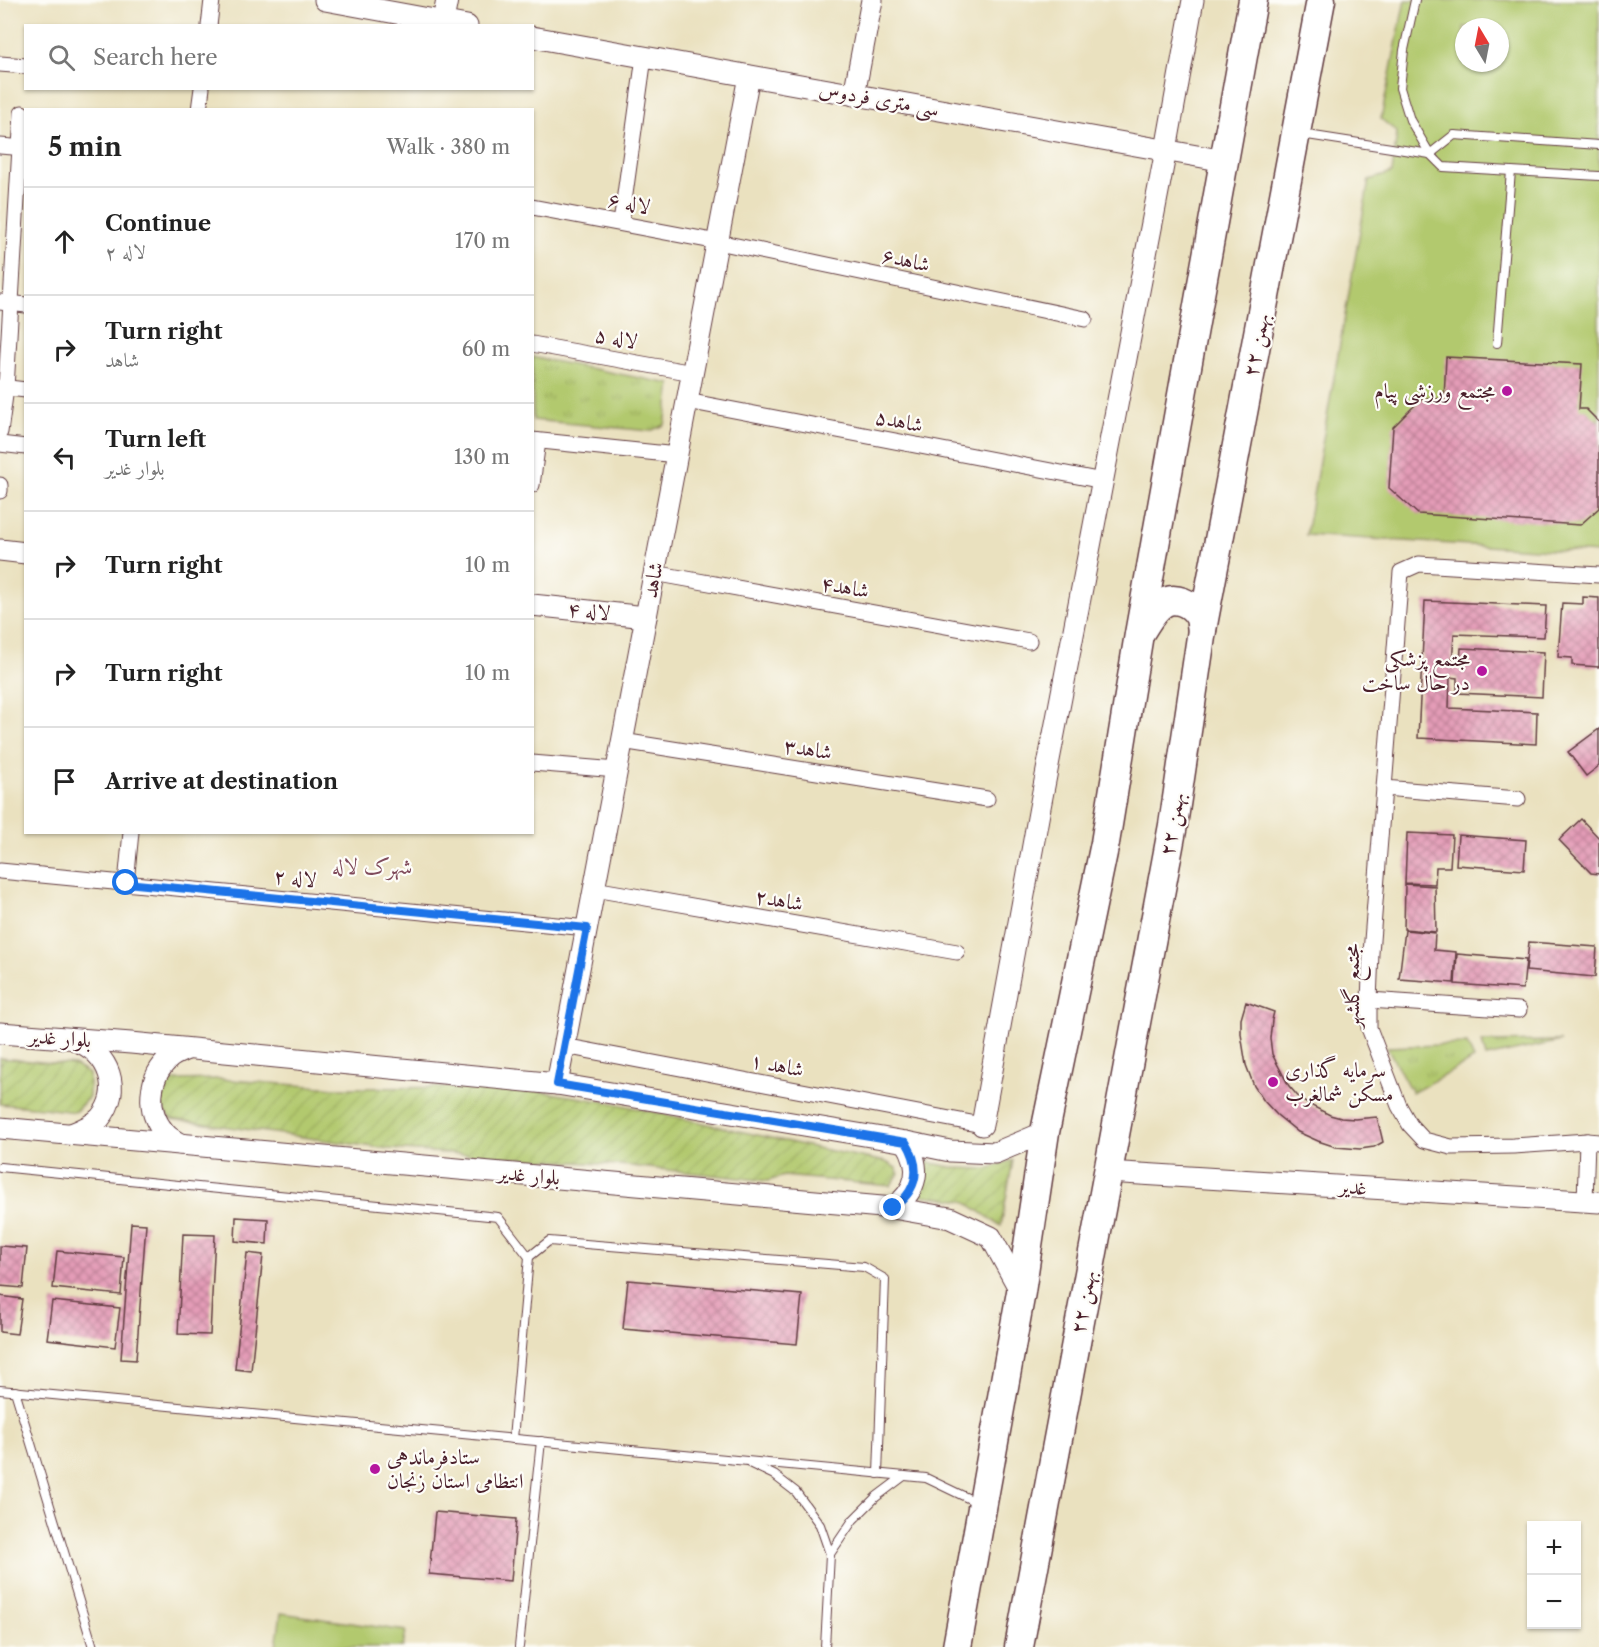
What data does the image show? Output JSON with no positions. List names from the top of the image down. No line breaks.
{"streets":{"highway":["۲۲ بهمن"],"main road":["سی متری فردوس","شاهد","لاله ۴","بلوار غدیر","غدیر"],"street":["لاله ۶","شاهد۶","لاله ۵","شاهد۵","شاهد۴","شاهد۳","لاله ۲","شاهد۲","مجتمع گلشهر","شاهد ۱"]},"crossings":[["سی متری فردوس","شاهد"],["لاله ۶","شاهد۶"],["لاله ۶","شاهد"],["شاهد۶","شاهد"],["لاله ۵","شاهد"],["۲۲ بهمن","غدیر"],["شاهد۵","شاهد"],["شاهد","شاهد۴"],["شاهد","لاله ۴"],["شاهد","شاهد۳"],["شاهد","لاله ۲"],["شاهد","شاهد۲"],["شاهد","بلوار غدیر"],["شاهد","شاهد ۱"]],"districts":["شهرک لاله"],"places":["مجتمع ورزشی پیام","مجتمع پزشکی در حال ساخت","سرمایه گذاری مسکن شمالغرب","ستادفرماندهی انتظامی استان زنجان"],"north":"top","page":{"search":"Search here","heading":["5 min","Walk · 380 m"],"list":[["Continue","لاله ۲","170 m"],["Turn right","شاهد","60 m"],["Turn left","بلوار غدیر","130 m"],["Turn right","10 m"],["Turn right","10 m"],"Arrive at destination"],"map_buttons":["+","−"]}}
